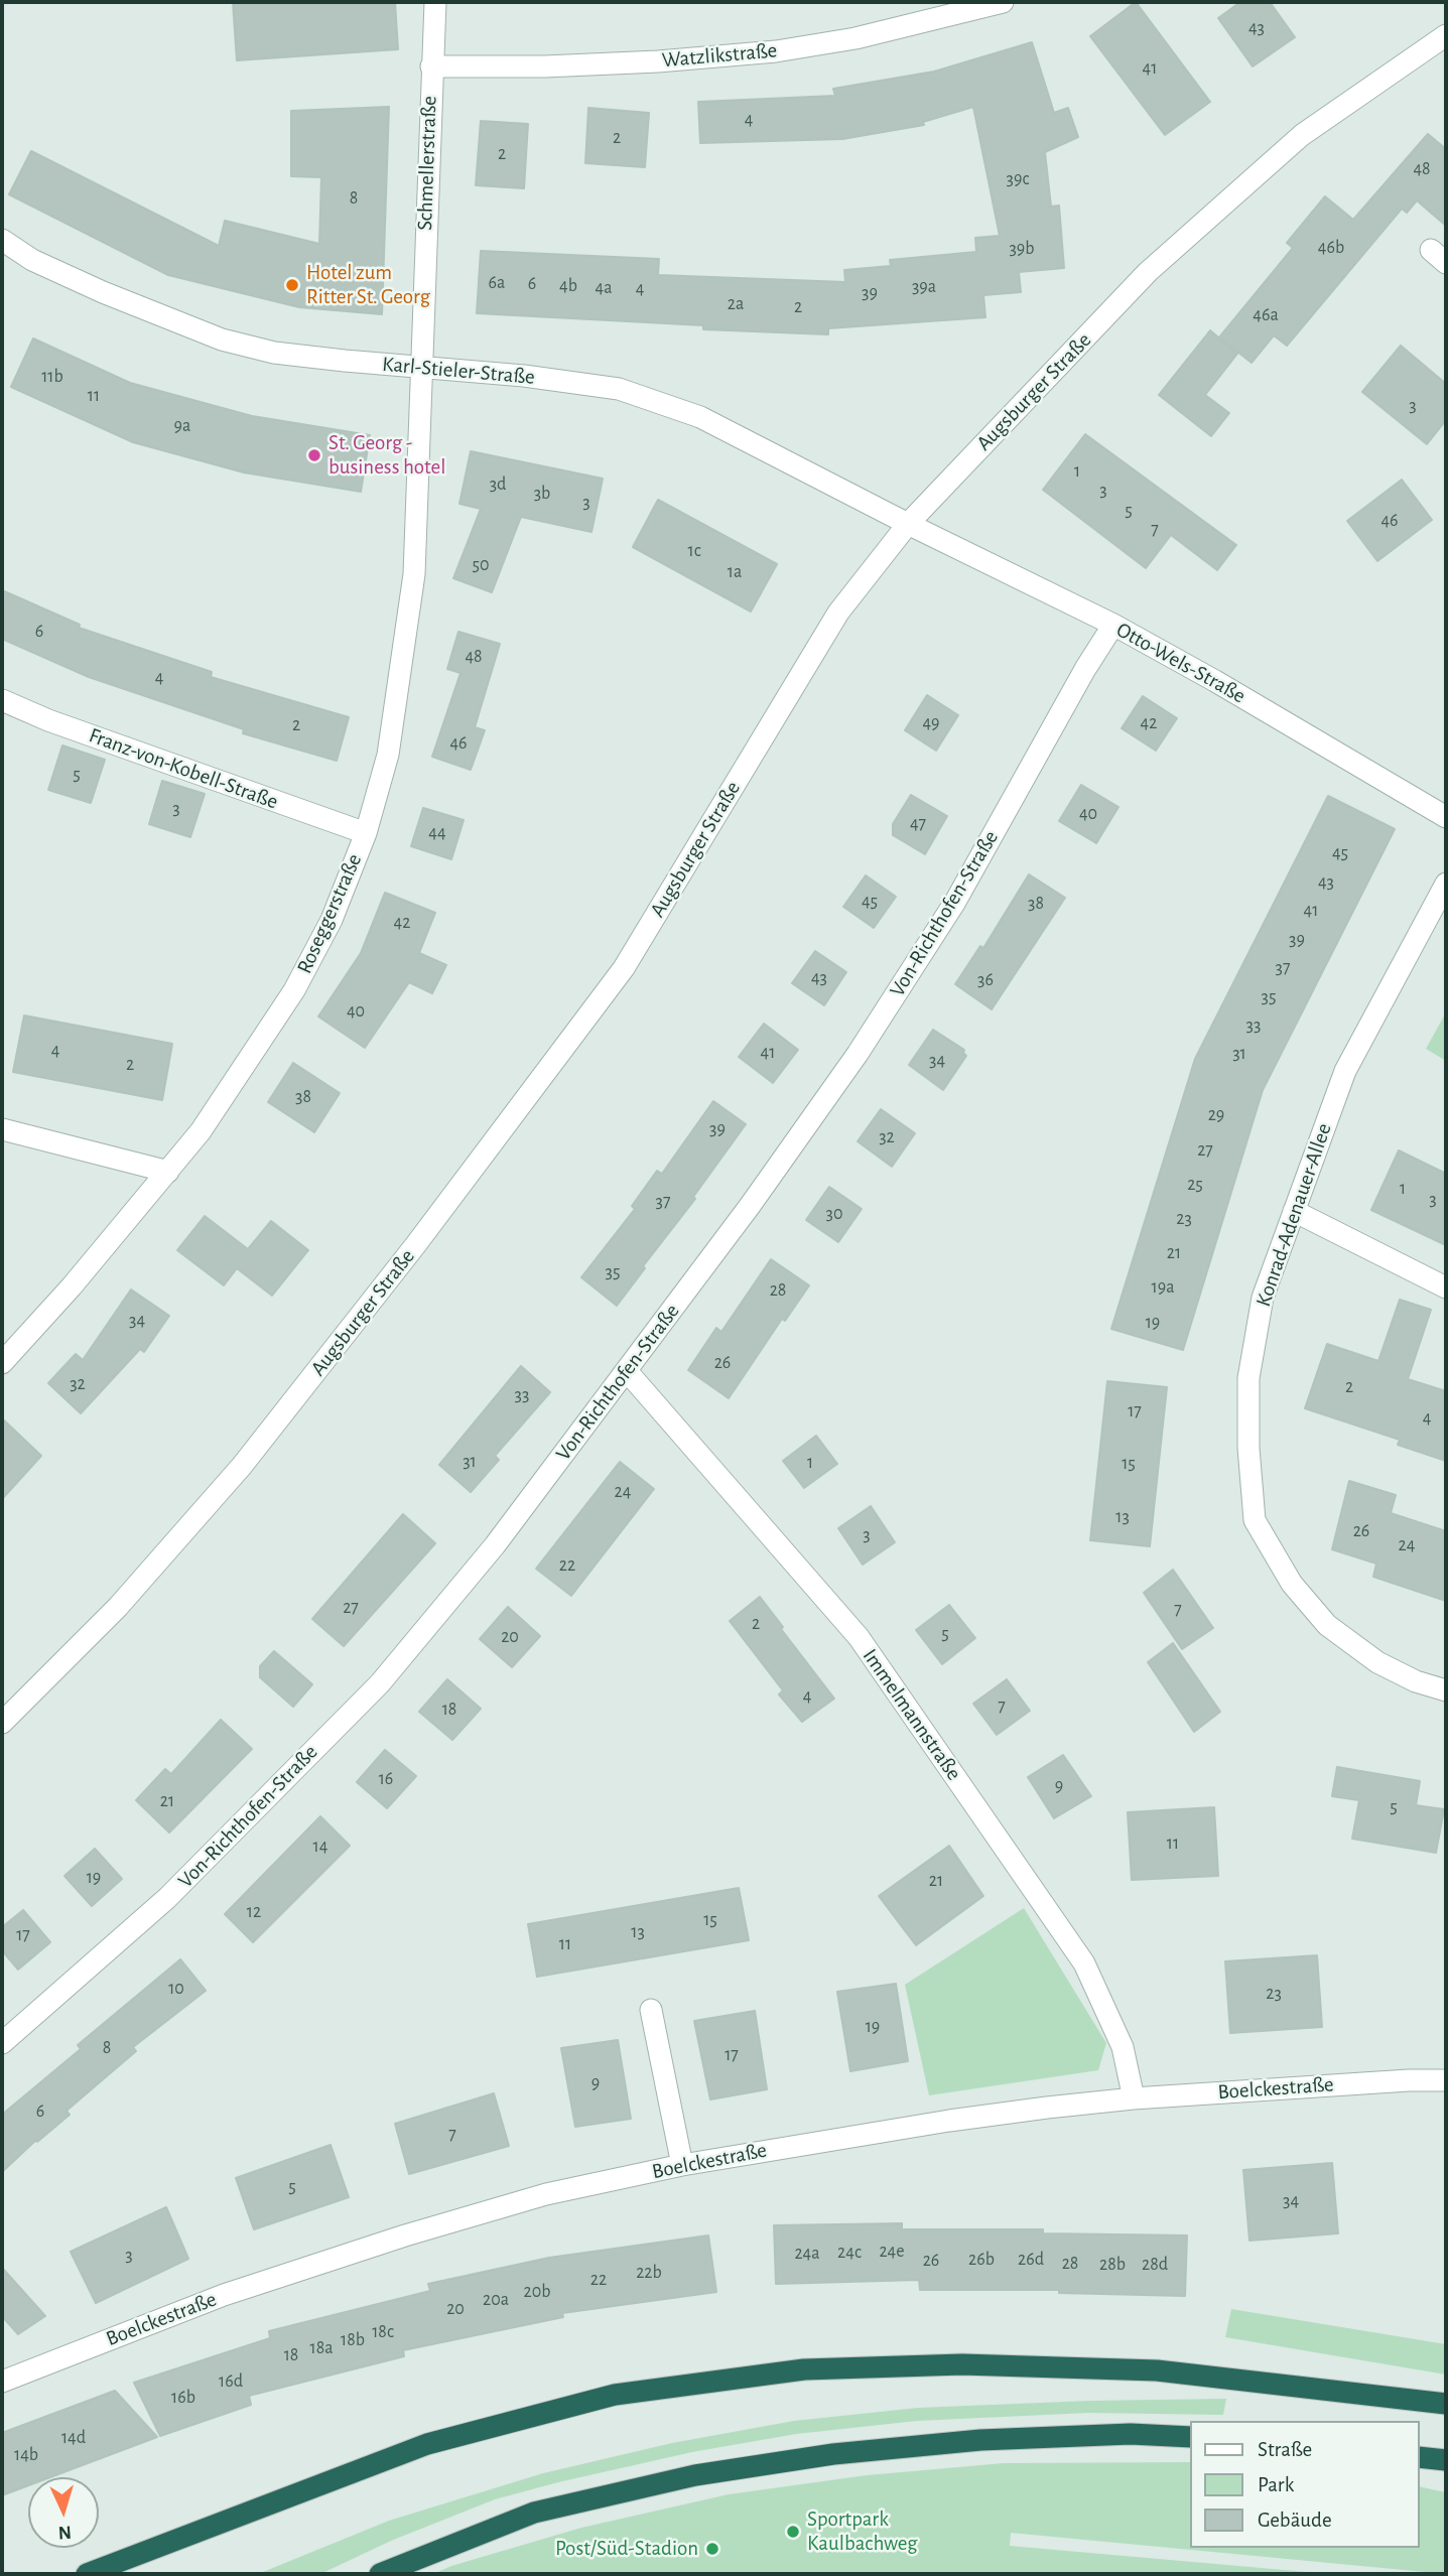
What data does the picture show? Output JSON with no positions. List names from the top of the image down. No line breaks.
{"streets":{"street":["Watzlikstraße","Schmellerstraße","Karl-Stieler-Straße","Augsburger Straße","Otto-Wels-Straße","Franz-von-Kobell-Straße","Roseggerstraße","Von-Richthofen-Straße","Konrad-Adenauer-Allee","Immelmannstraße","Boelckestraße"]},"crossings":[["Watzlikstraße","Schmellerstraße"],["Schmellerstraße","Karl-Stieler-Straße"],["Schmellerstraße","Roseggerstraße"],["Karl-Stieler-Straße","Augsburger Straße"],["Karl-Stieler-Straße","Otto-Wels-Straße"],["Karl-Stieler-Straße","Roseggerstraße"],["Augsburger Straße","Otto-Wels-Straße"],["Otto-Wels-Straße","Von-Richthofen-Straße"],["Franz-von-Kobell-Straße","Roseggerstraße"],["Von-Richthofen-Straße","Immelmannstraße"],["Immelmannstraße","Boelckestraße"]],"places":["Hotel zum Ritter St. Georg","St. Georg - business hotel","Sportpark Kaulbachweg","Post/Süd-Stadion"],"house_numbers":["43","41","4","2","2","48","39c","8","46b","39b","6a","6","4b","39a","4a","4","39","2a","2","46a","11b","11","3","9a","1","3d","3","3b","3","5","46","7","1c","50","1a","6","48","4","49","42","2","46","5","3","40","47","44","45","43","45","38","41","42","39","37","43","36","35","40","33","4","41","31","34","2","38","29","39","32","27","25","1","3","37","30","23","21","35","19a","28","34","19","26","32","2","33","17","4","31","1","15","24","13","26","3","24","22","27","7","2","5","20","4","7","18","16","9","21","5","11","14","19","21","12","15","13","17","11","10","23","19","8","17","9","6","7","5","34","24e","24c","24a","3","26b","26d","26","28","28b","28d","22b","22","20b","20a","20","18c","18b","18a","18","16d","16b","14d","14b"],"legend":["Straße","Park","Gebäude"],"north":"bottom"}
